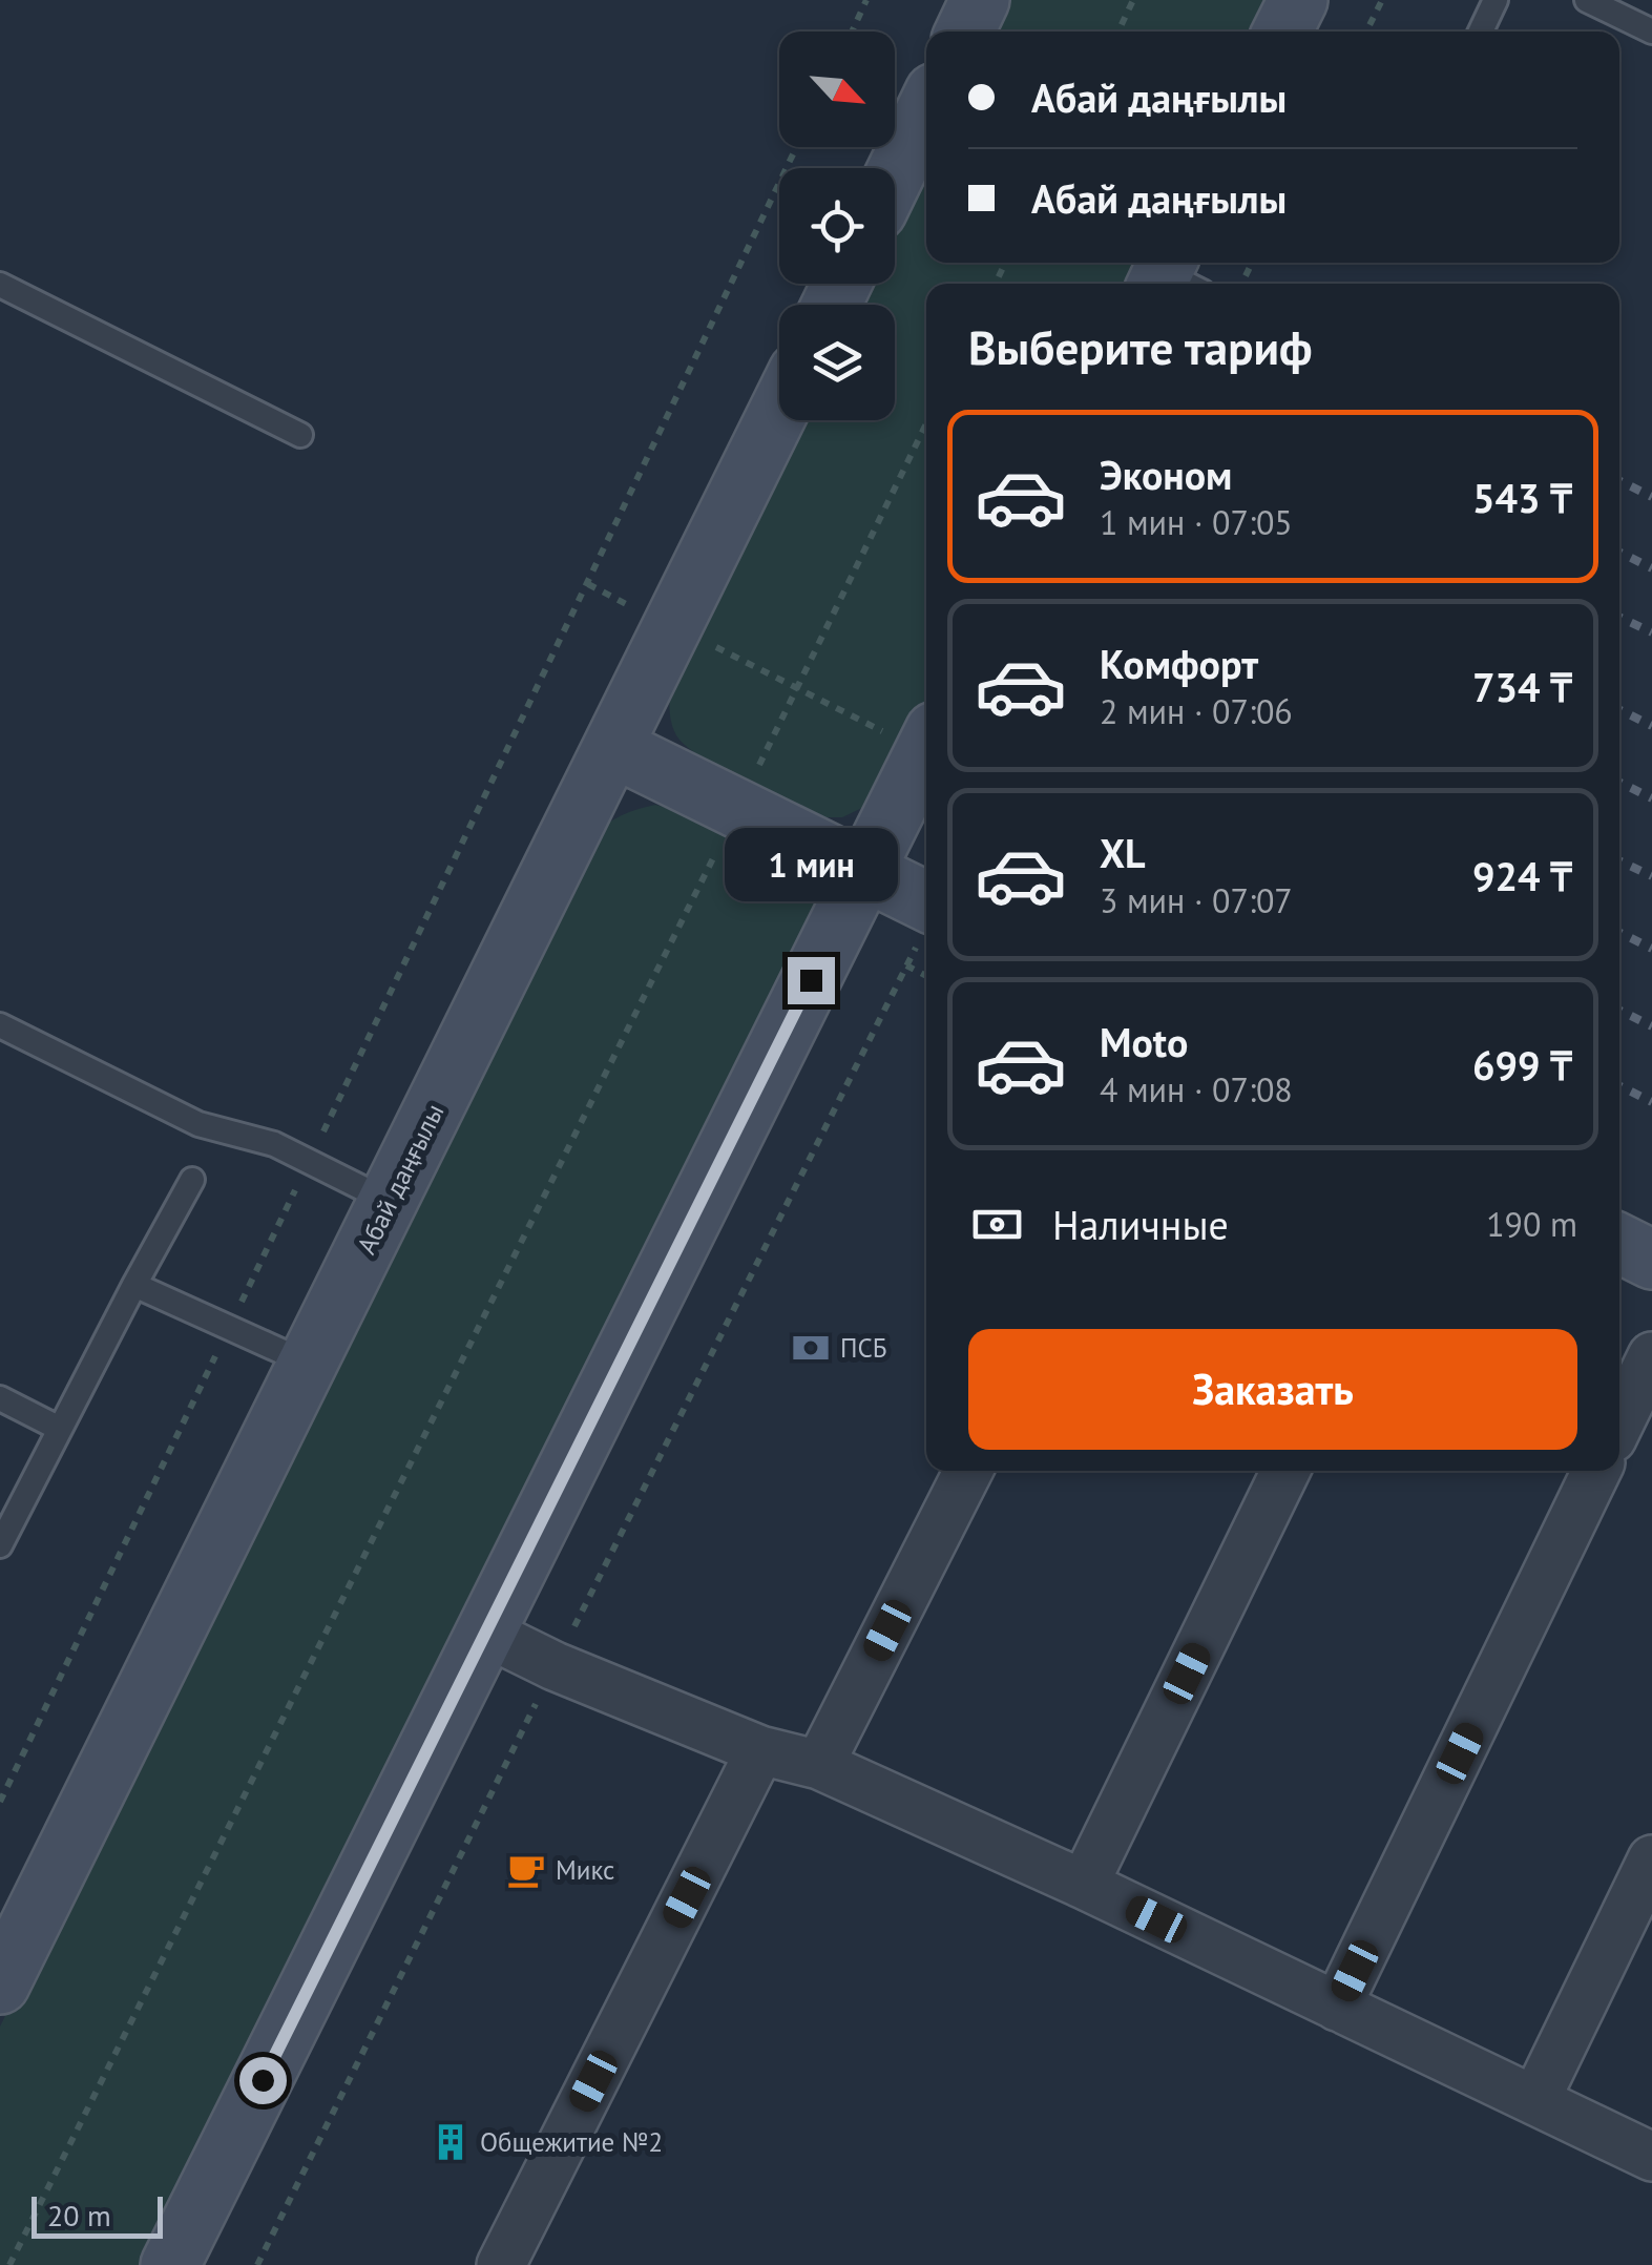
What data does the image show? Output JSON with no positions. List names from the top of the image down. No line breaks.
{"streets":{"main road":["Абай даңғылы"]},"places":{"bank":["ПСБ"],"cafe":["Микс"],"building":["Общежитие №2"]},"scale_bar":"20 m","north":"bottom right","page":{"banner":["Абай даңғылы","Абай даңғылы"],"heading":"Выберите тариф","list":[{"name":"Эконом","note":"1 мин · 07:05","value":"543 ₸"},{"name":"Комфорт","note":"2 мин · 07:06","value":"734 ₸"},{"name":"XL","note":"3 мин · 07:07","value":"924 ₸"},{"name":"Moto","note":"4 мин · 07:08","value":"699 ₸"}],"bubble":"1 мин","pay":["Наличные","190 m"],"buttons":"Заказать","scale":"20 m"}}
